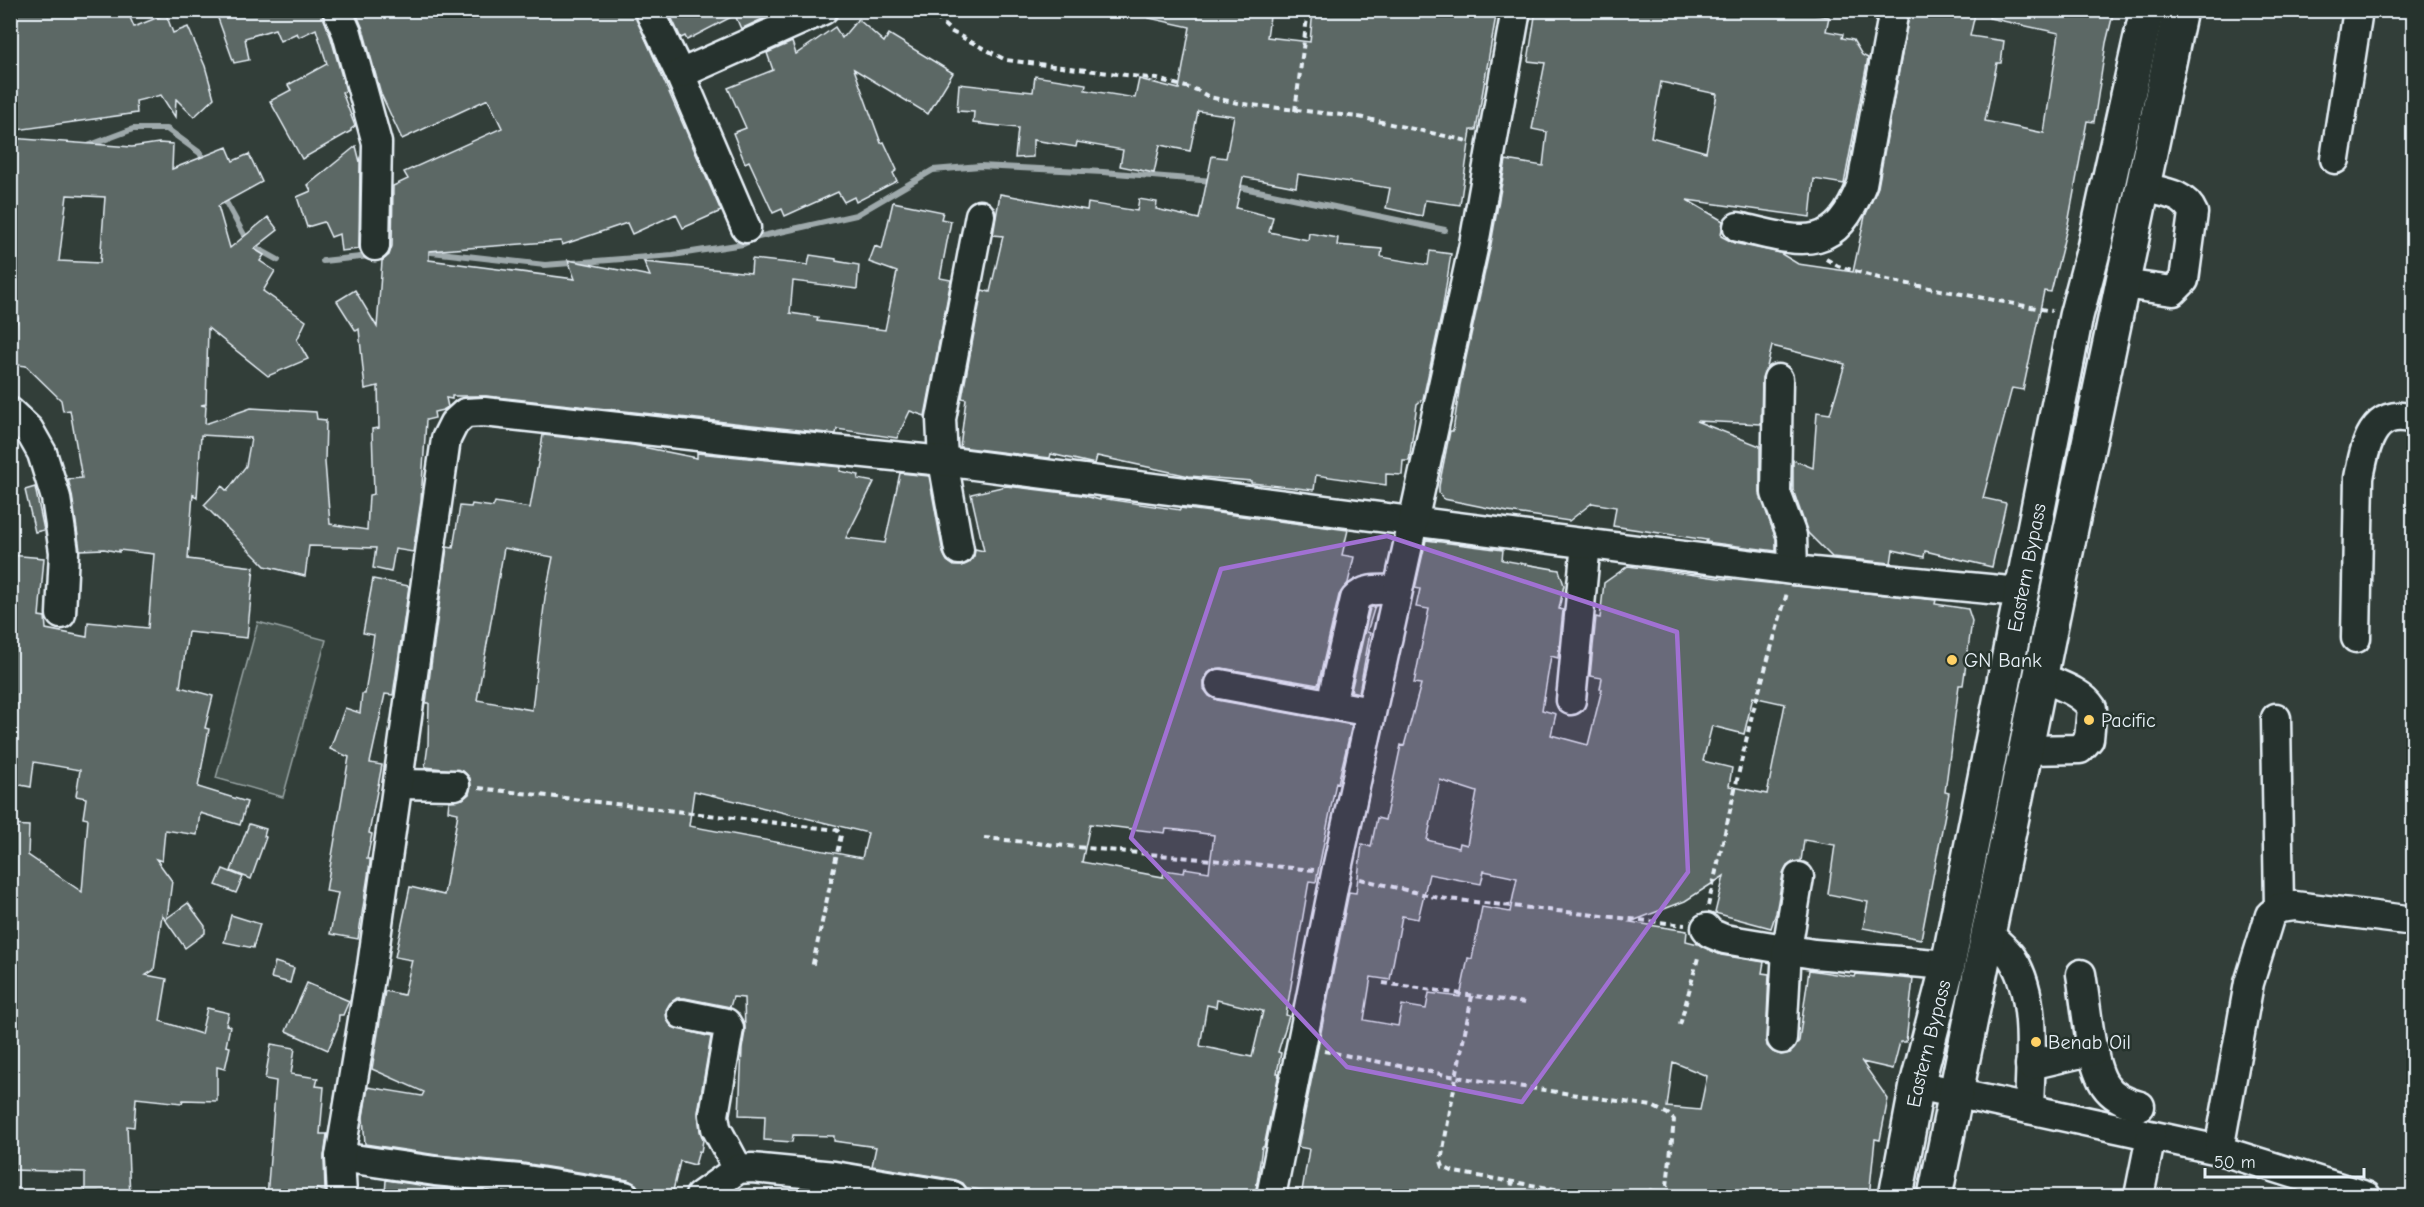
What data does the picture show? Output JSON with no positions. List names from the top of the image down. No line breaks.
{"streets":{"highway":["Eastern Bypass"]},"places":["GN Bank","Pacific","Benab Oil"],"scale_bar":"50 m"}
